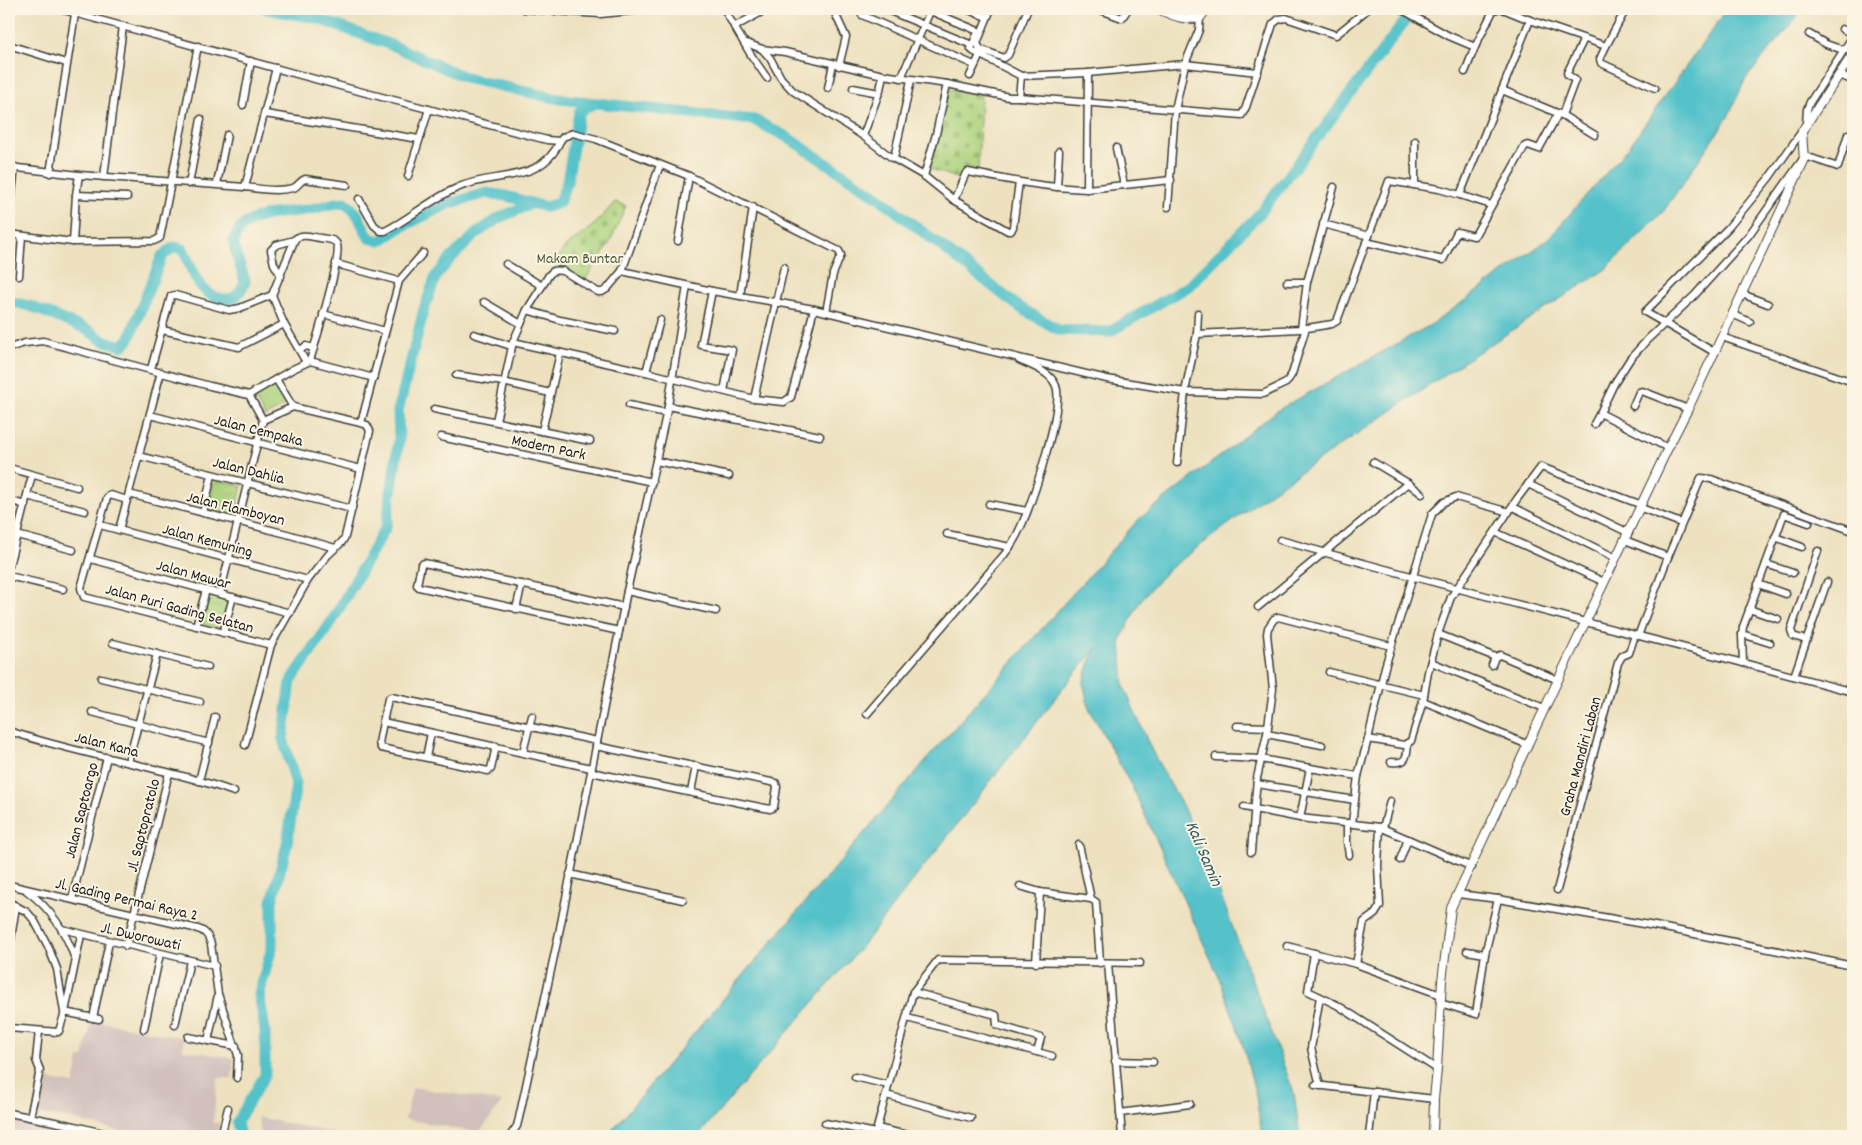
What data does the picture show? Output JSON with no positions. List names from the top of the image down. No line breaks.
{"streets":{"street":["Jalan Cempaka","Modern Park","Jalan Dahlia","Jalan Flamboyan","Jalan Kemuning","Jalan Mawar","Jalan Puri Gading Selatan","Jalan Kana","Graha Mandiri Laban","Jalan Saptoargo","Jl. Saptopratolo","Jl. Gading Permai Raya 2","Jl. Dworowati"]},"crossings":[["Jalan Flamboyan","Jalan Kemuning"],["Jalan Mawar","Jalan Puri Gading Selatan"],["Jalan Kana","Jalan Saptoargo"],["Jalan Kana","Jl. Saptopratolo"],["Jalan Saptoargo","Jl. Gading Permai Raya 2"],["Jl. Saptopratolo","Jl. Gading Permai Raya 2"],["Jl. Saptopratolo","Jl. Dworowati"],["Jl. Gading Permai Raya 2","Jl. Dworowati"]],"water":["Kali Samin"],"parks":["Makam Buntar"]}
